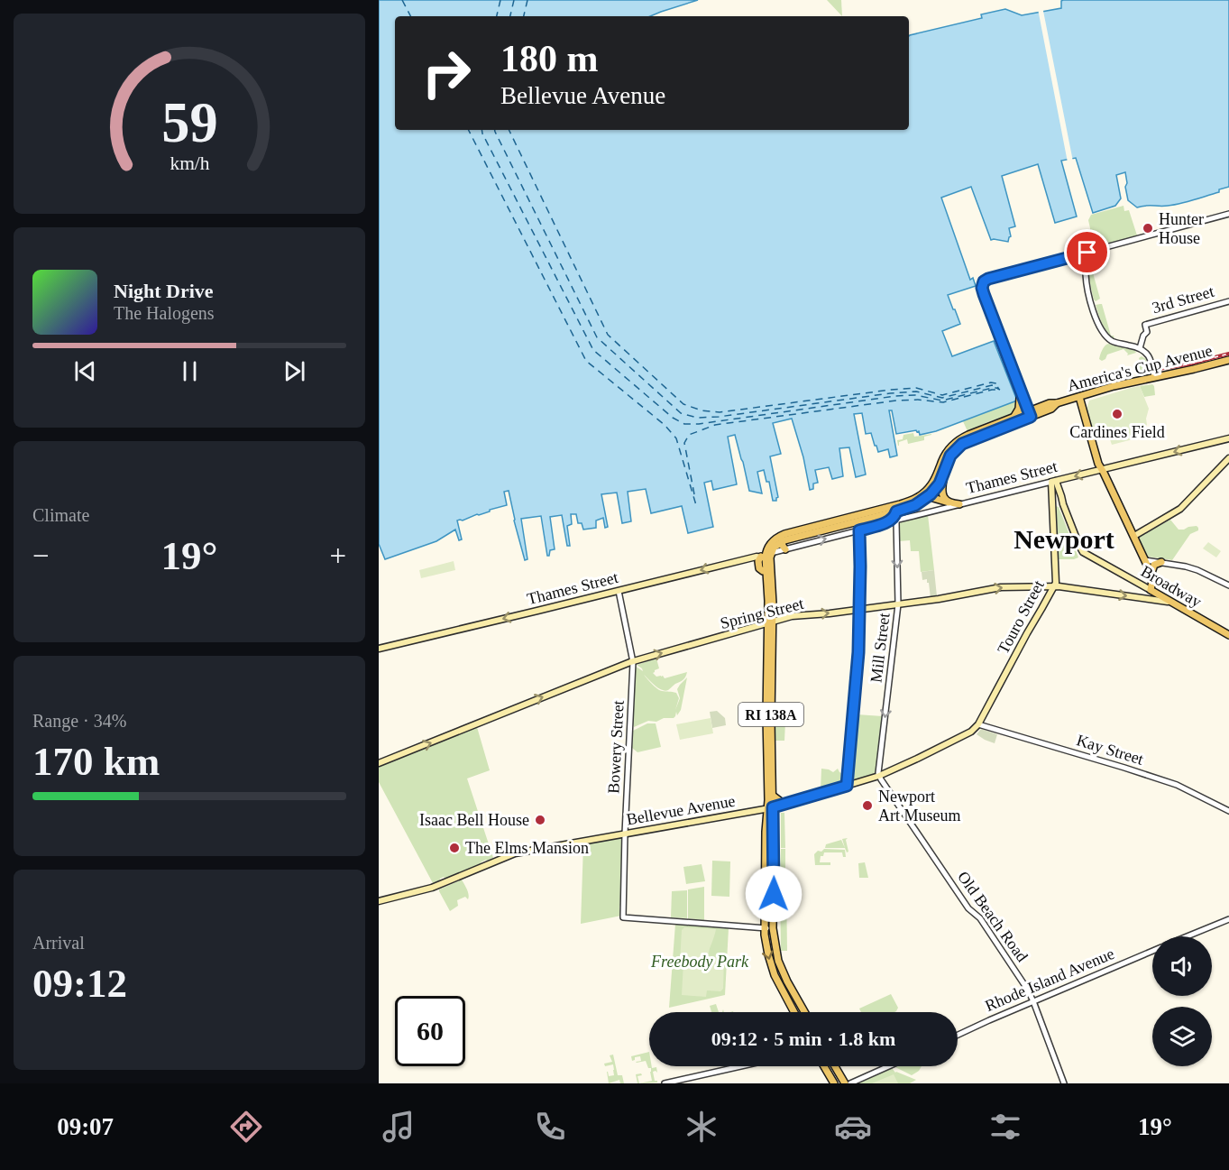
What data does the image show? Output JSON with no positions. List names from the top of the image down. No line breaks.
{"streets":{"main road":["America's Cup Avenue","Thames Street","Broadway","Spring Street","Touro Street","RI 138A","Bellevue Avenue"],"street":["3rd Street","Mill Street","Bowery Street","Kay Street","Old Beach Road","Rhode Island Avenue"]},"crossings":[["Thames Street","Broadway"],["Thames Street","Touro Street"],["Thames Street","Mill Street"],["Thames Street","RI 138A"],["Thames Street","Bowery Street"],["Broadway","Spring Street"],["Broadway","Touro Street"],["Spring Street","Touro Street"],["Spring Street","Mill Street"],["Spring Street","RI 138A"],["Spring Street","Bowery Street"],["Touro Street","Kay Street"],["Touro Street","Bellevue Avenue"],["Mill Street","Bellevue Avenue"],["Mill Street","Old Beach Road"],["RI 138A","Bowery Street"],["RI 138A","Bellevue Avenue"],["Bowery Street","Bellevue Avenue"],["Kay Street","Bellevue Avenue"],["Bellevue Avenue","Old Beach Road"],["Old Beach Road","Rhode Island Avenue"]],"one_way":["Spring Street"],"districts":["Newport"],"parks":["Freebody Park"],"places":["Hunter House","Cardines Field","Newport Art Museum","Isaac Bell House","The Elms Mansion"],"page":{"turn":["180 m","Bellevue Avenue"],"song":["Night Drive","The Halogens"],"tile":["Climate",["Range · 34%","170 km"],["Arrival","09:12"]],"heat":["−","19°","+"],"limit":"60","trip":"09:12 · 5 min · 1.8 km","tabs":["09:07","19°"],"gauge":["59","km/h"]}}
